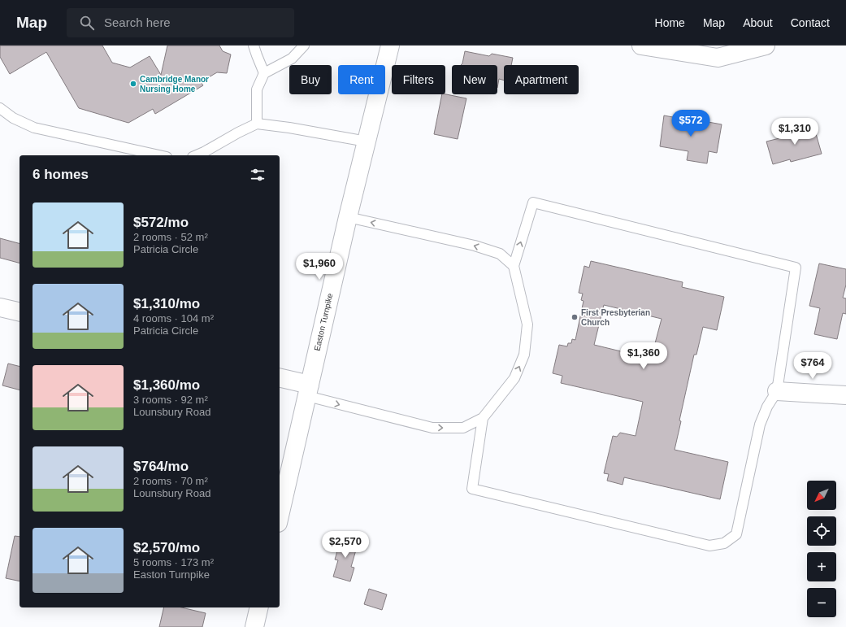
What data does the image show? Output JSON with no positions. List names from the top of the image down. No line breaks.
{"streets":{"main road":["Easton Turnpike"]},"places":["Cambridge Manor Nursing Home","First Presbyterian Church"],"north":"bottom left","page":{"header":"Map","search":"Search here","nav":["Home","Map","About","Contact"],"chip":["Buy","Rent","Filters","New","Apartment"],"price":["$572","$1,310","$1,960","$1,360","$764","$2,570"],"heading":"6 homes","list":[{"name":"$572/mo","note":"2 rooms · 52 m² · Patricia Circle"},{"name":"$1,310/mo","note":"4 rooms · 104 m² · Patricia Circle"},{"name":"$1,360/mo","note":"3 rooms · 92 m² · Lounsbury Road"},{"name":"$764/mo","note":"2 rooms · 70 m² · Lounsbury Road"},{"name":"$2,570/mo","note":"5 rooms · 173 m² · Easton Turnpike"}],"map_buttons":["+","−"]}}
